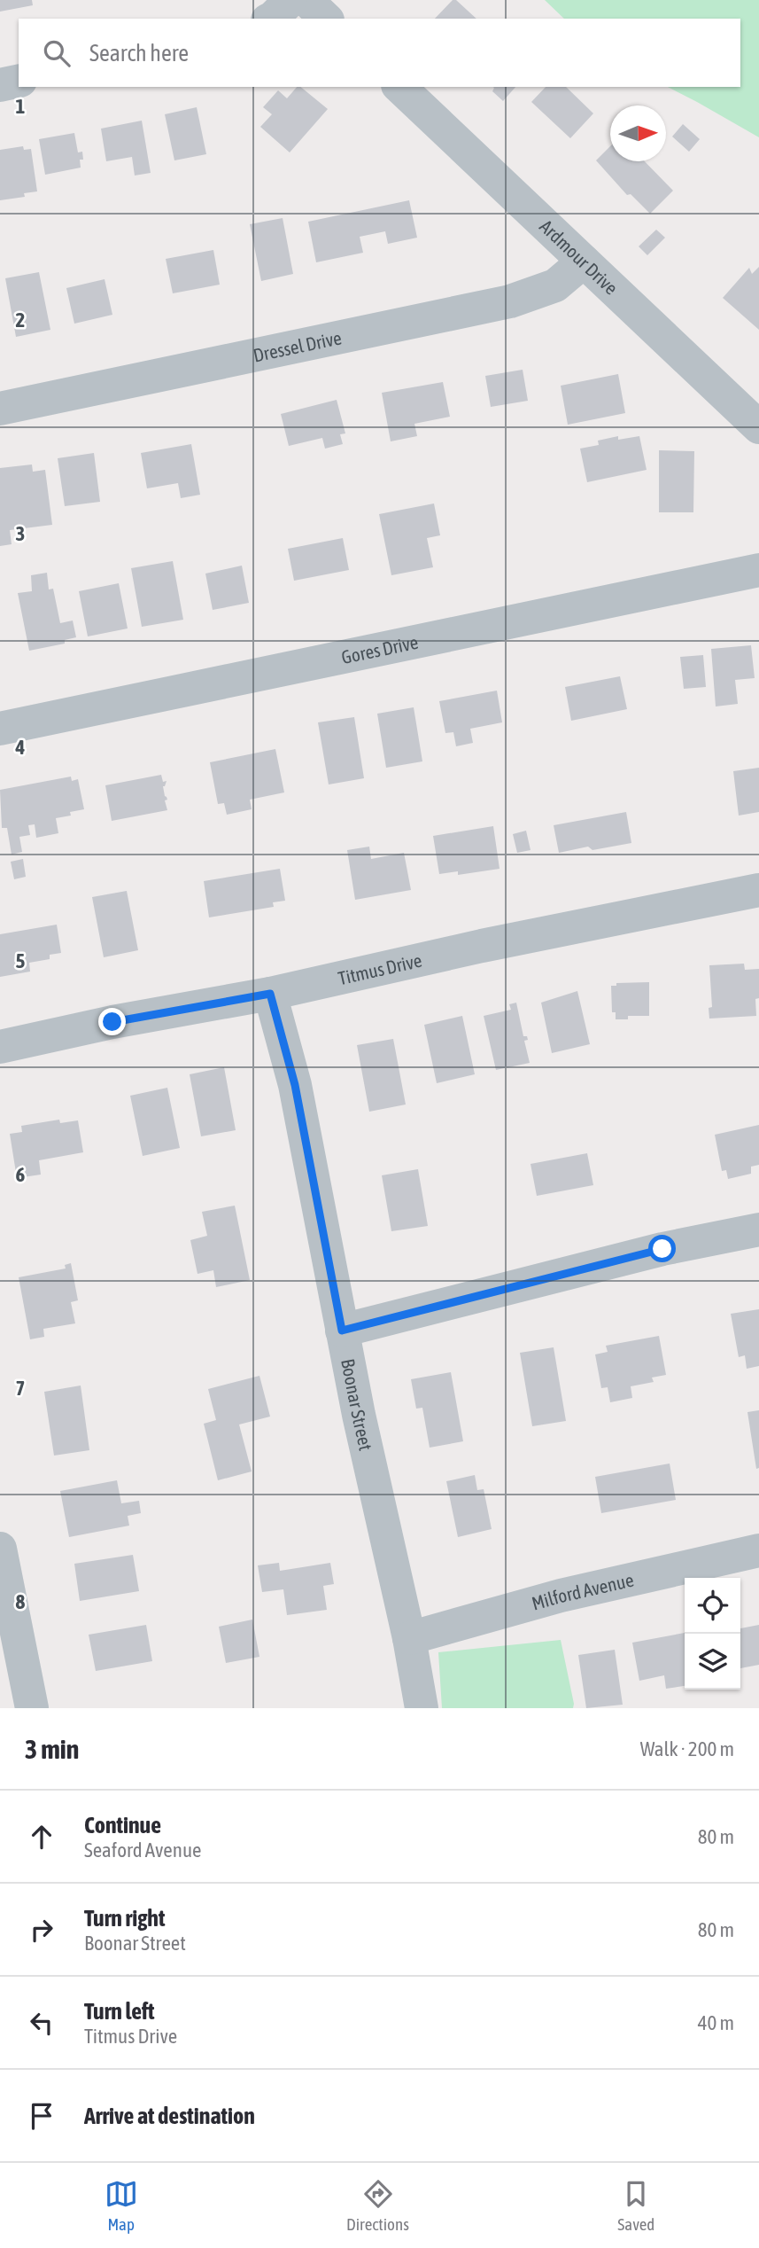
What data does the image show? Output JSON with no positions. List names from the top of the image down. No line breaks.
{"streets":{"street":["Ardmour Drive","Dressel Drive","Gores Drive","Titmus Drive","Boonar Street","Milford Avenue"]},"crossings":[["Ardmour Drive","Dressel Drive"],["Titmus Drive","Boonar Street"],["Boonar Street","Milford Avenue"]],"north":"right","page":{"search":"Search here","heading":["3 min","Walk · 200 m"],"list":[["Continue","Seaford Avenue","80 m"],["Turn right","Boonar Street","80 m"],["Turn left","Titmus Drive","40 m"],"Arrive at destination"],"nav":["Map","Directions","Saved"]},"grid":{"rows":["1","2","3","4","5","6","7","8"]}}
